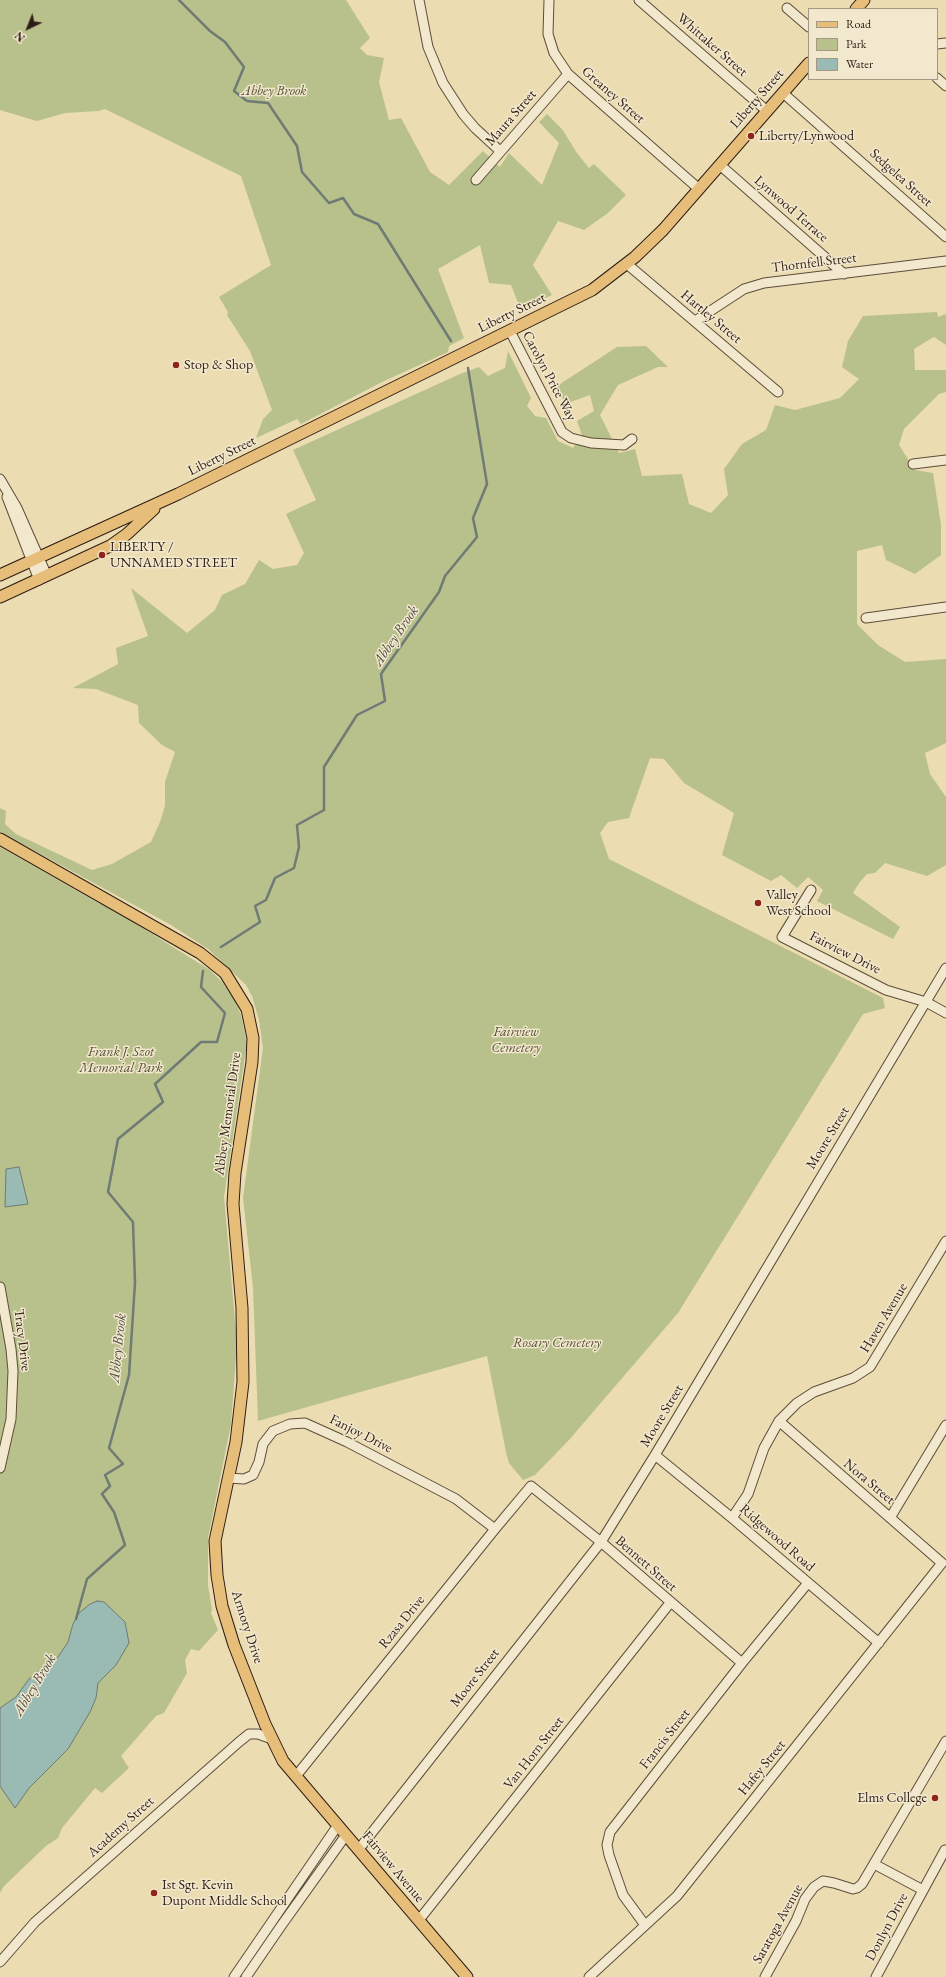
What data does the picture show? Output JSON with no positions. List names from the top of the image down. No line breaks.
{"streets":{"main road":["Liberty Street","Abbey Memorial Drive","Armory Drive","Fairview Avenue"],"street":["Whittaker Street","Greaney Street","Maura Street","Sedgelea Street","Lynwood Terrace","Thornfell Street","Hartley Street","Carolyn Price Way","Fairview Drive","Moore Street","Haven Avenue","Tracy Drive","Fanjoy Drive","Nora Street","Ridgewood Road","Bennett Street","Rzasa Drive","Francis Street","Van Horn Street","Hafey Street","Academy Street","Saratoga Avenue","Donlyn Drive"]},"crossings":[["Whittaker Street","Liberty Street"],["Greaney Street","Liberty Street"],["Greaney Street","Maura Street"],["Liberty Street","Sedgelea Street"],["Liberty Street","Lynwood Terrace"],["Liberty Street","Hartley Street"],["Liberty Street","Carolyn Price Way"],["Lynwood Terrace","Thornfell Street"],["Thornfell Street","Hartley Street"],["Fairview Drive","Moore Street"],["Abbey Memorial Drive","Fanjoy Drive"],["Abbey Memorial Drive","Armory Drive"],["Moore Street","Ridgewood Road"],["Moore Street","Bennett Street"],["Moore Street","Fairview Avenue"],["Haven Avenue","Nora Street"],["Haven Avenue","Ridgewood Road"],["Fanjoy Drive","Rzasa Drive"],["Fanjoy Drive","Armory Drive"],["Nora Street","Hafey Street"],["Ridgewood Road","Francis Street"],["Ridgewood Road","Hafey Street"],["Bennett Street","Rzasa Drive"],["Bennett Street","Francis Street"],["Bennett Street","Van Horn Street"],["Rzasa Drive","Armory Drive"],["Rzasa Drive","Fairview Avenue"],["Armory Drive","Academy Street"],["Armory Drive","Fairview Avenue"],["Francis Street","Hafey Street"],["Van Horn Street","Fairview Avenue"],["Saratoga Avenue","Donlyn Drive"]],"water":["Abbey Brook"],"parks":["Abbey Brook","Fairview Cemetery","Frank J. Szot Memorial Park","Rosary Cemetery"],"places":["Liberty/Lynwood","Stop & Shop","LIBERTY / UNNAMED STREET","Valley West School","Elms College","Ist Sgt. Kevin Dupont Middle School"],"legend":["Road","Park","Water"],"north":"bottom left"}
